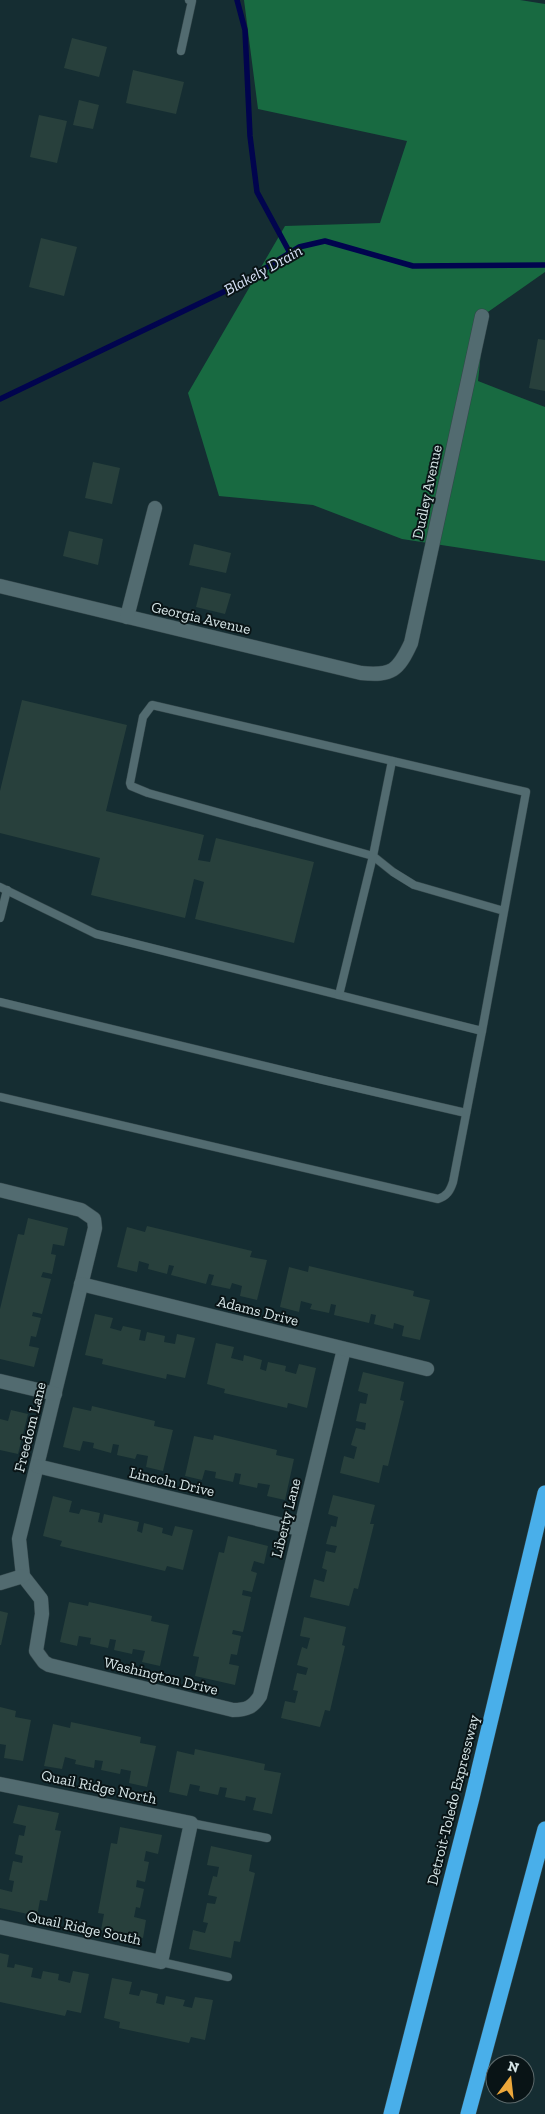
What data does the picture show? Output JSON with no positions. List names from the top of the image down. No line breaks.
{"streets":{"highway":["Detroit-Toledo Expressway"],"street":["Dudley Avenue","Georgia Avenue","Adams Drive","Freedom Lane","Lincoln Drive","Liberty Lane","Washington Drive","Quail Ridge North","Quail Ridge South"]},"crossings":[["Dudley Avenue","Georgia Avenue"],["Adams Drive","Freedom Lane"],["Adams Drive","Liberty Lane"],["Freedom Lane","Lincoln Drive"],["Freedom Lane","Washington Drive"],["Lincoln Drive","Liberty Lane"],["Liberty Lane","Washington Drive"]],"water":["Blakely Drain"],"north":"top"}
